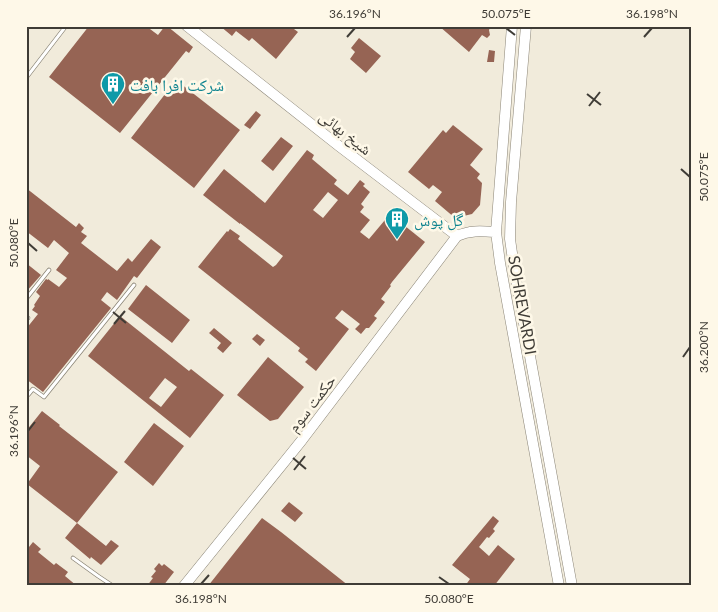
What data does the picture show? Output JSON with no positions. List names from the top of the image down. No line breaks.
{"streets":{"main road":["شیخ بهائی","SOHREVARDI","حکمت سوم"]},"crossings":[["شیخ بهائی","حکمت سوم"]],"places":{"building":["شرکت افرا بافت","گل پوش"]},"coordinates":["36.196°N","50.075°E","36.198°N","50.080°E","36.200°N"]}
